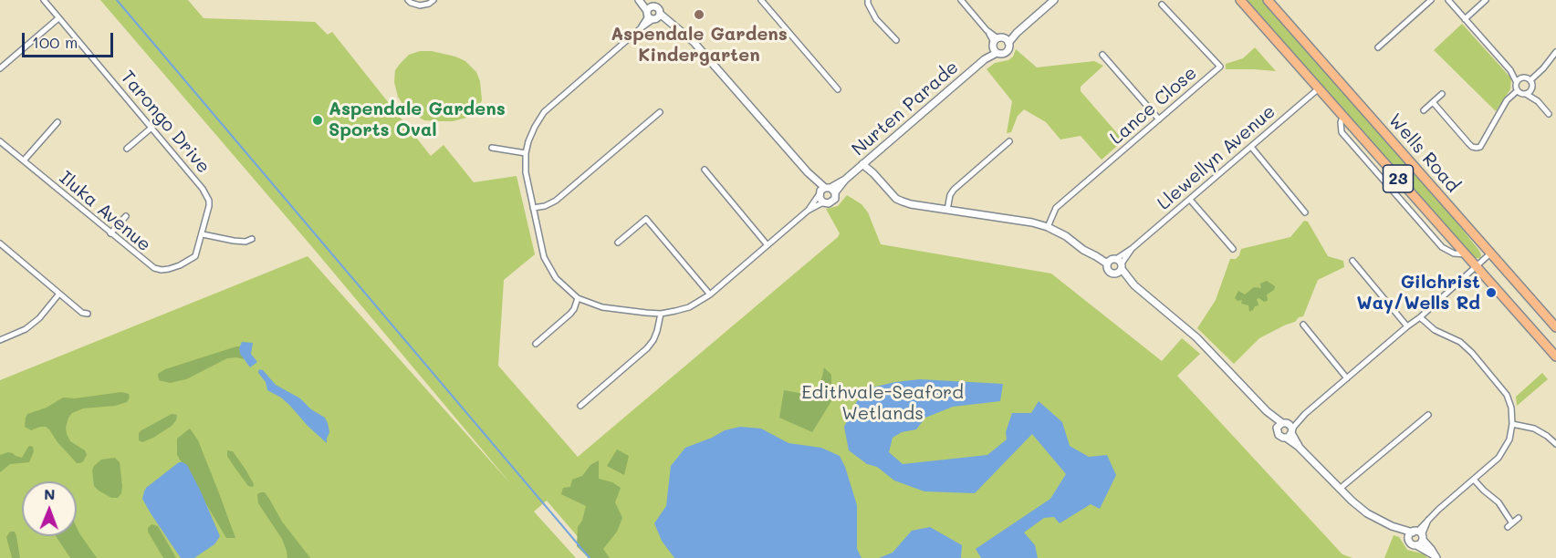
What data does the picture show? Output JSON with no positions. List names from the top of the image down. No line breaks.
{"streets":{"main road":["Wells Road","23"],"street":["Lance Close","Nurten Parade","Tarongo Drive","Llewellyn Avenue","Iluka Avenue"]},"crossings":[["Tarongo Drive","Iluka Avenue"],["Wells Road","Llewellyn Avenue"]],"parks":["Edithvale-Seaford Wetlands"],"places":["Aspendale Gardens Kindergarten","Aspendale Gardens Sports Oval","Gilchrist Way/Wells Rd"],"scale_bar":"100 m","north":"top"}
